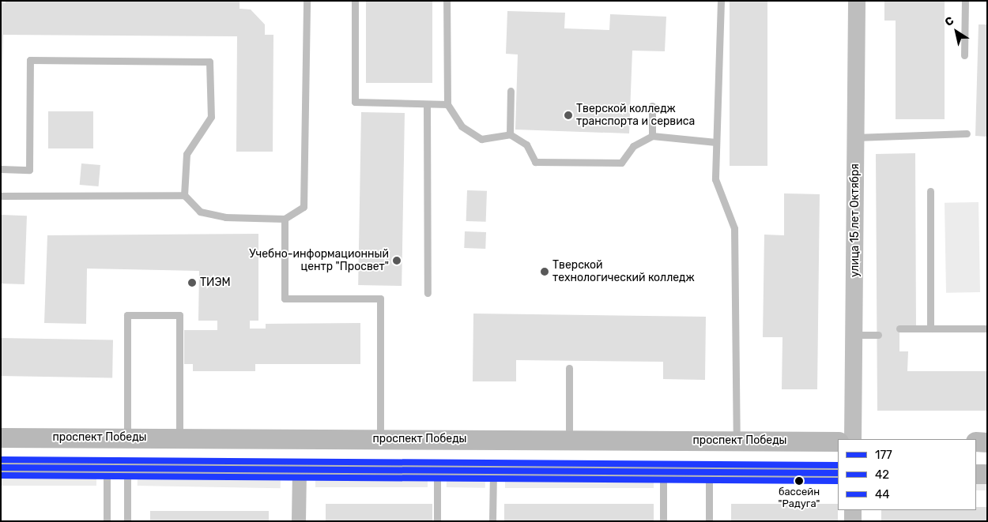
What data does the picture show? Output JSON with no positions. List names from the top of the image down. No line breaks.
{"streets":{"main road":["проспект Победы"],"street":["улица 15 лет Октября"]},"places":["Тверской колледж транспорта и сервиса","Учебно-информационный центр \"Просвет\"","Тверской технологический колледж","ТИЭМ","бассейн \"Радуга\""],"lines":["transit line 44","transit line 177","transit line 42"],"legend":["177","42","44"],"north":"top left"}
